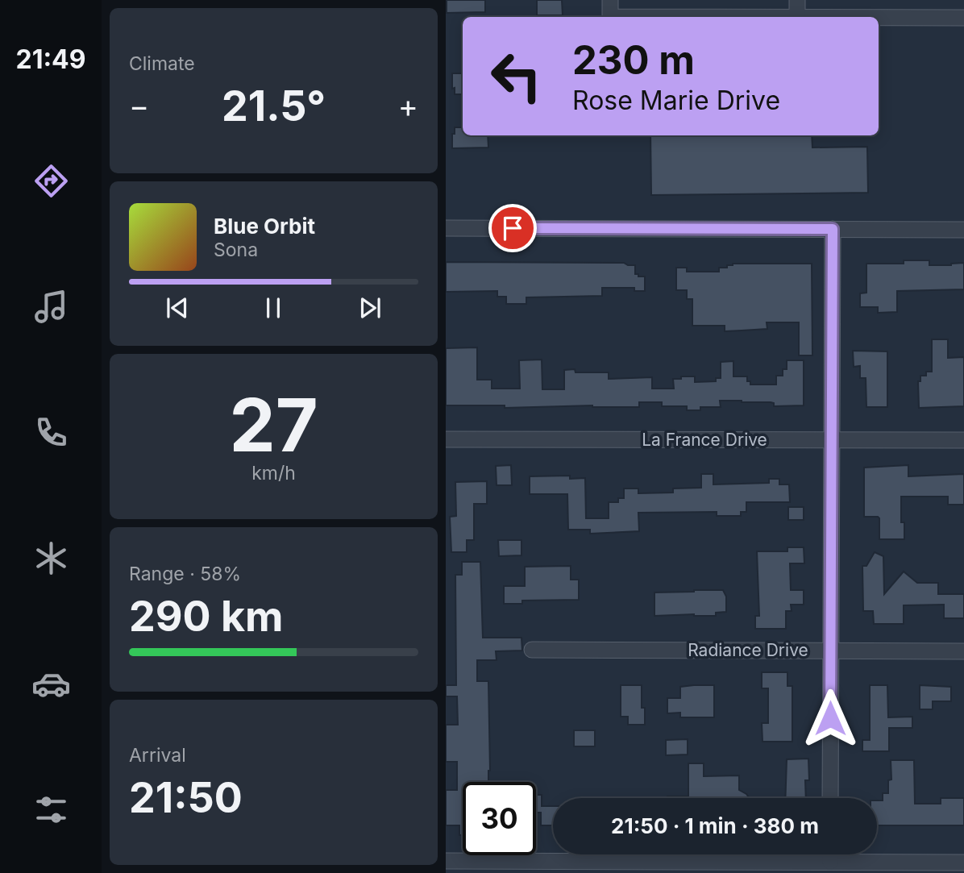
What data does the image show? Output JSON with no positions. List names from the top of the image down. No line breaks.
{"streets":{"street":["La France Drive","Radiance Drive"]},"page":{"tabs":"21:49","tile":["Climate",["27","km/h"],["Range · 58%","290 km"],["Arrival","21:50"]],"turn":["230 m","Rose Marie Drive"],"heat":["−","21.5°","+"],"song":["Blue Orbit","Sona"],"limit":"30","trip":"21:50 · 1 min · 380 m"}}
